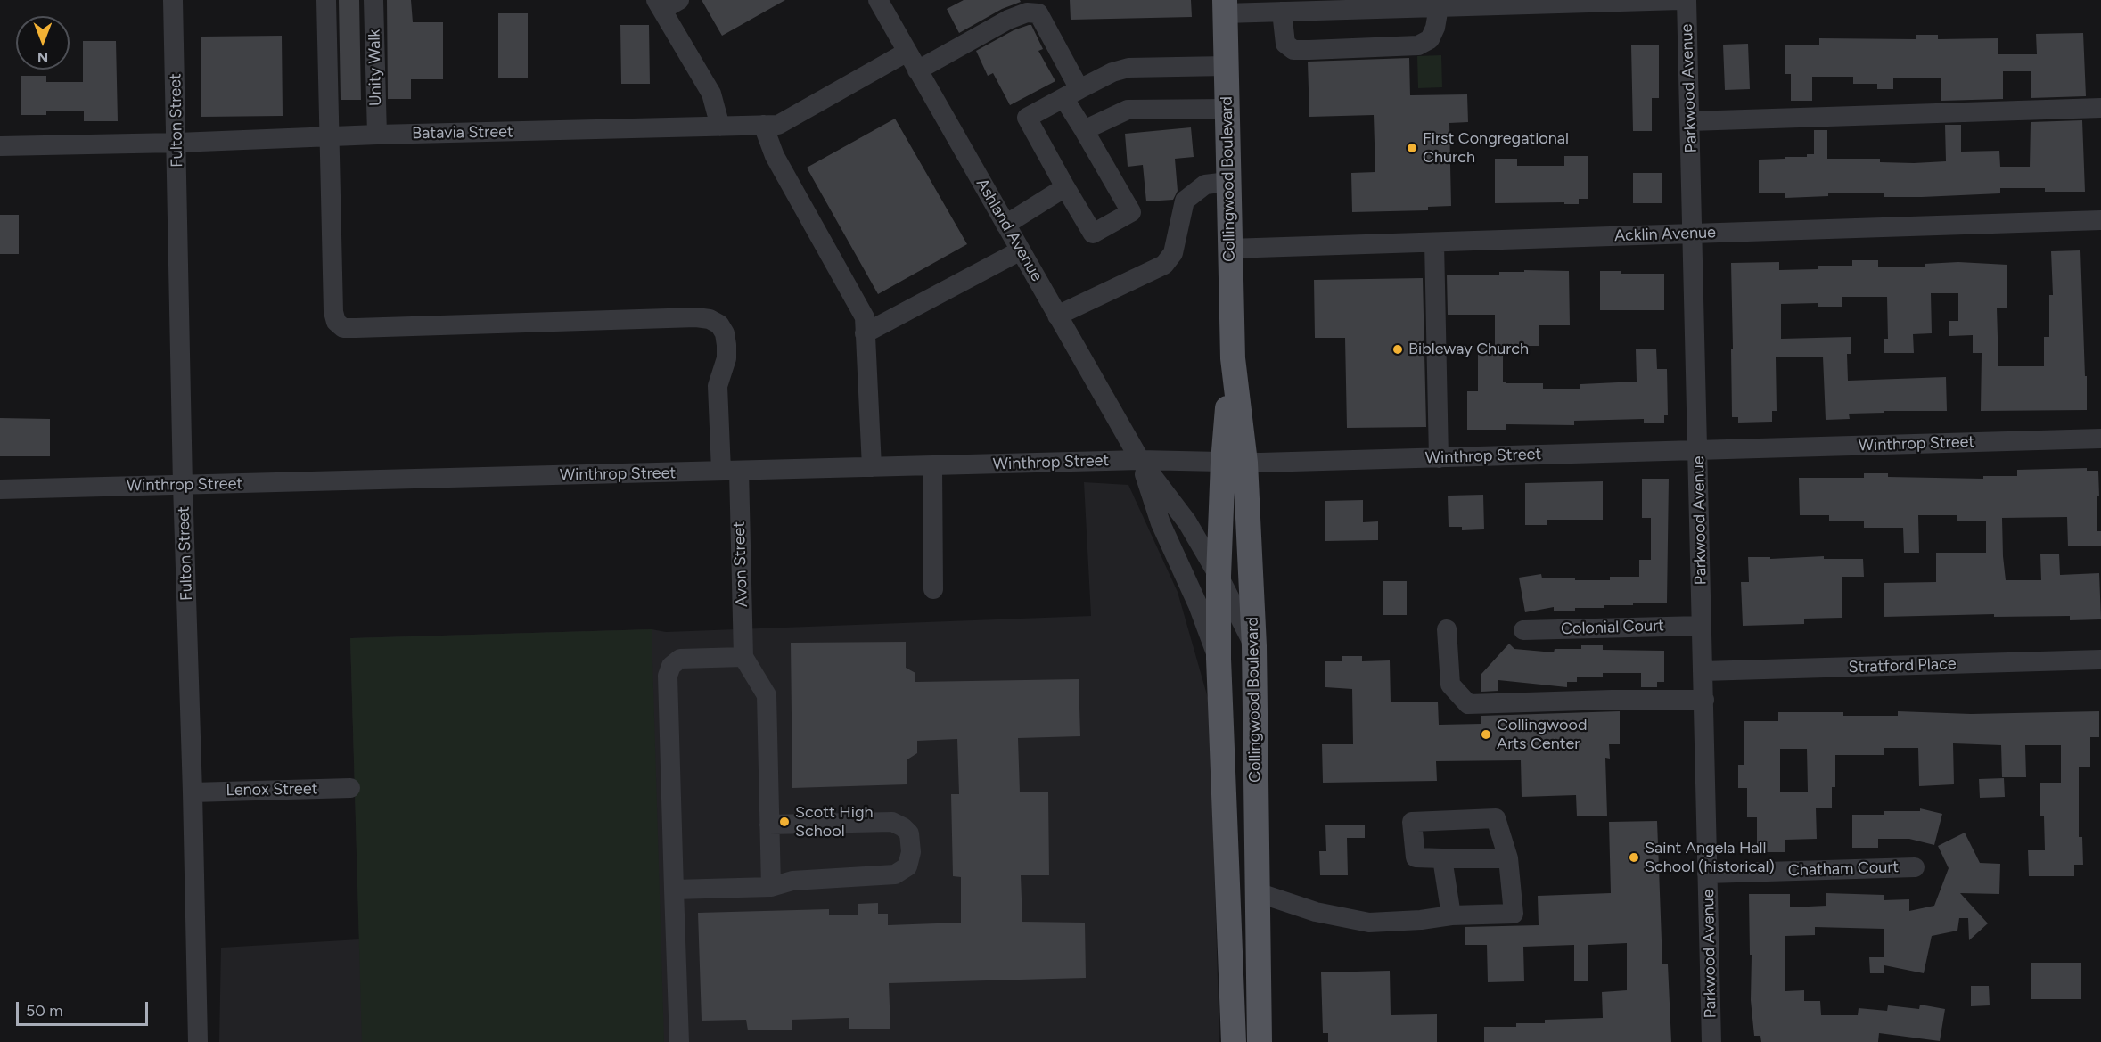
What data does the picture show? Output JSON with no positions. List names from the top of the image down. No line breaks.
{"streets":{"main road":["Collingwood Boulevard"],"street":["Unity Walk","Parkwood Avenue","Fulton Street","Batavia Street","Ashland Avenue","Acklin Avenue","Winthrop Street","Avon Street","Colonial Court","Stratford Place","Lenox Street","Chatham Court"]},"crossings":[["Unity Walk","Batavia Street"],["Parkwood Avenue","Acklin Avenue"],["Parkwood Avenue","Winthrop Street"],["Parkwood Avenue","Colonial Court"],["Parkwood Avenue","Stratford Place"],["Parkwood Avenue","Chatham Court"],["Fulton Street","Batavia Street"],["Fulton Street","Winthrop Street"],["Fulton Street","Lenox Street"],["Batavia Street","Ashland Avenue"],["Batavia Street","Avon Street"],["Collingwood Boulevard","Ashland Avenue"],["Collingwood Boulevard","Acklin Avenue"],["Collingwood Boulevard","Winthrop Street"],["Ashland Avenue","Winthrop Street"],["Winthrop Street","Avon Street"]],"places":["First Congregational Church","Bibleway Church","Collingwood Arts Center","Scott High School","Saint Angela Hall School (historical)"],"scale_bar":"50 m","north":"bottom"}
